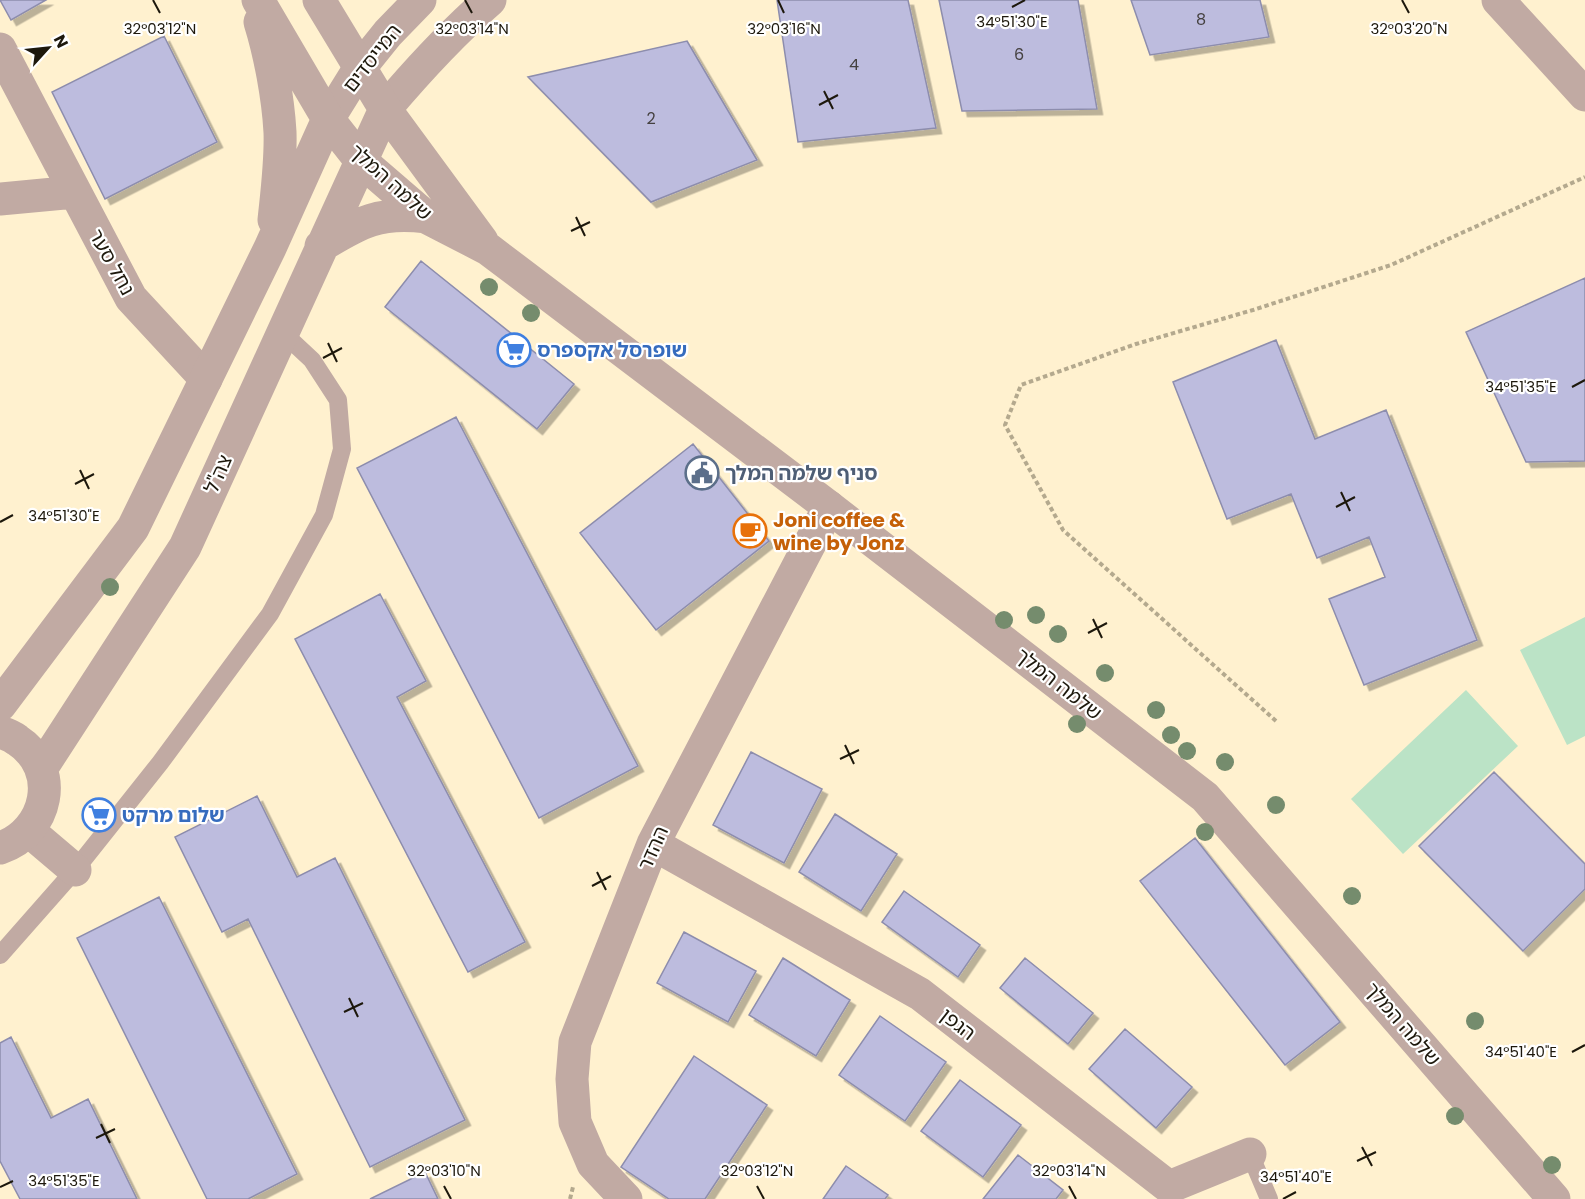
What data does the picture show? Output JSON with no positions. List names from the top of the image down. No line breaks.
{"streets":{"street":["המייסדים","שלמה המלך","נחל סער","צה\"ל","ההדר","הגפן"]},"crossings":[["המייסדים","שלמה המלך"],["שלמה המלך","צה\"ל"],["שלמה המלך","ההדר"],["ההדר","הגפן"]],"places":{"supermarket":["שופרסל אקספרס","שלום מרקט"],"public building":["סניף שלמה המלך"],"cafe":["Joni coffee & wine by Jonz"]},"house_numbers":["8","6","4","2"],"north":"top right","coordinates":["34°51'30\"E","32°03'12\"N","32°03'14\"N","32°03'16\"N","32°03'20\"N","34°51'35\"E","34°51'40\"E","32°03'10\"N"]}
